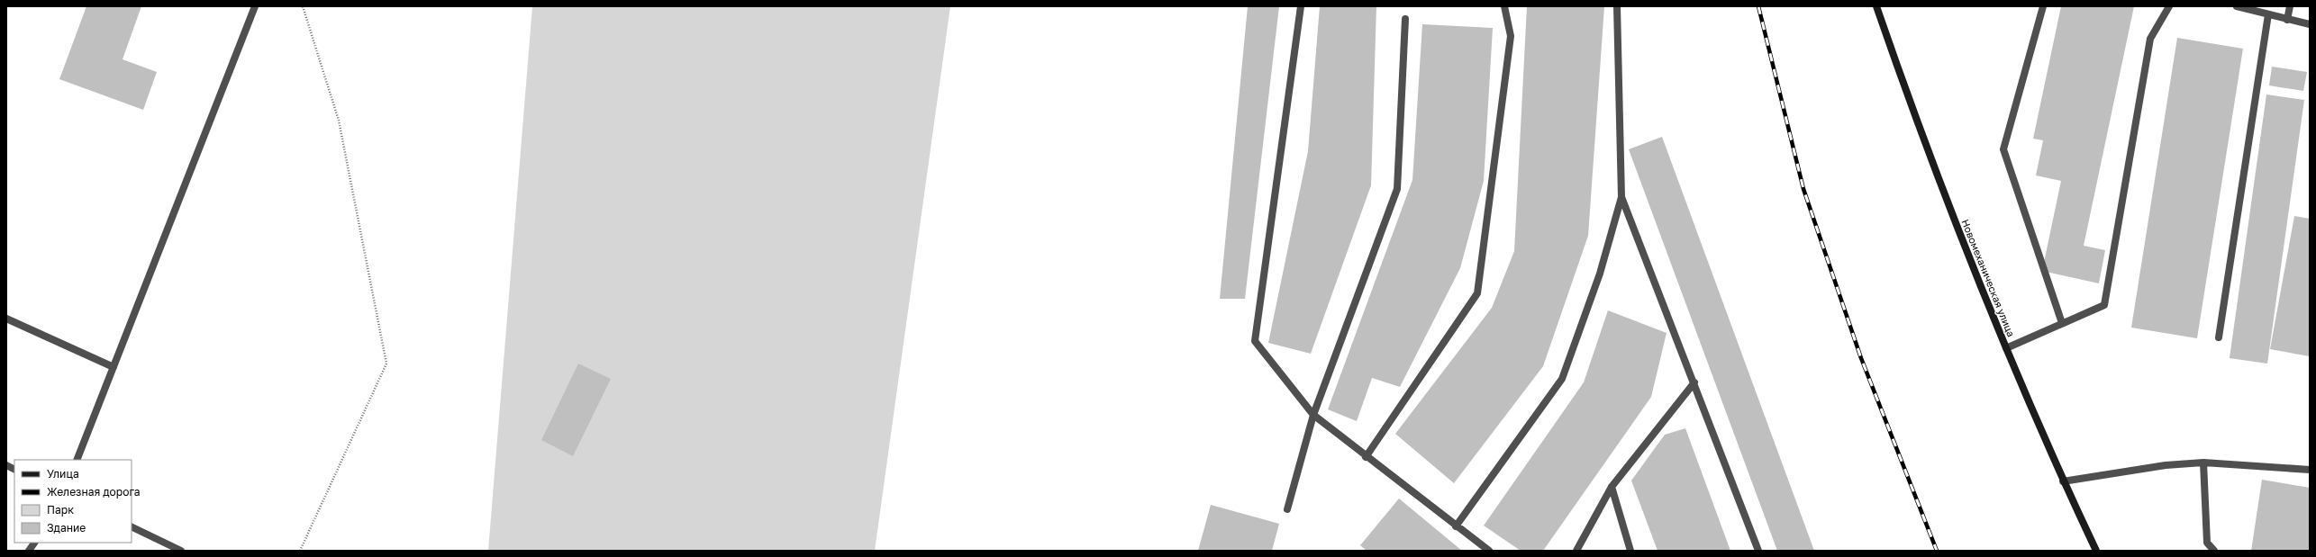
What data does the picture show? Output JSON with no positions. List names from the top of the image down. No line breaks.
{"streets":{"main road":["Новомеханическая улица"]},"legend":["Улица","Железная дорога","Парк","Здание"]}
